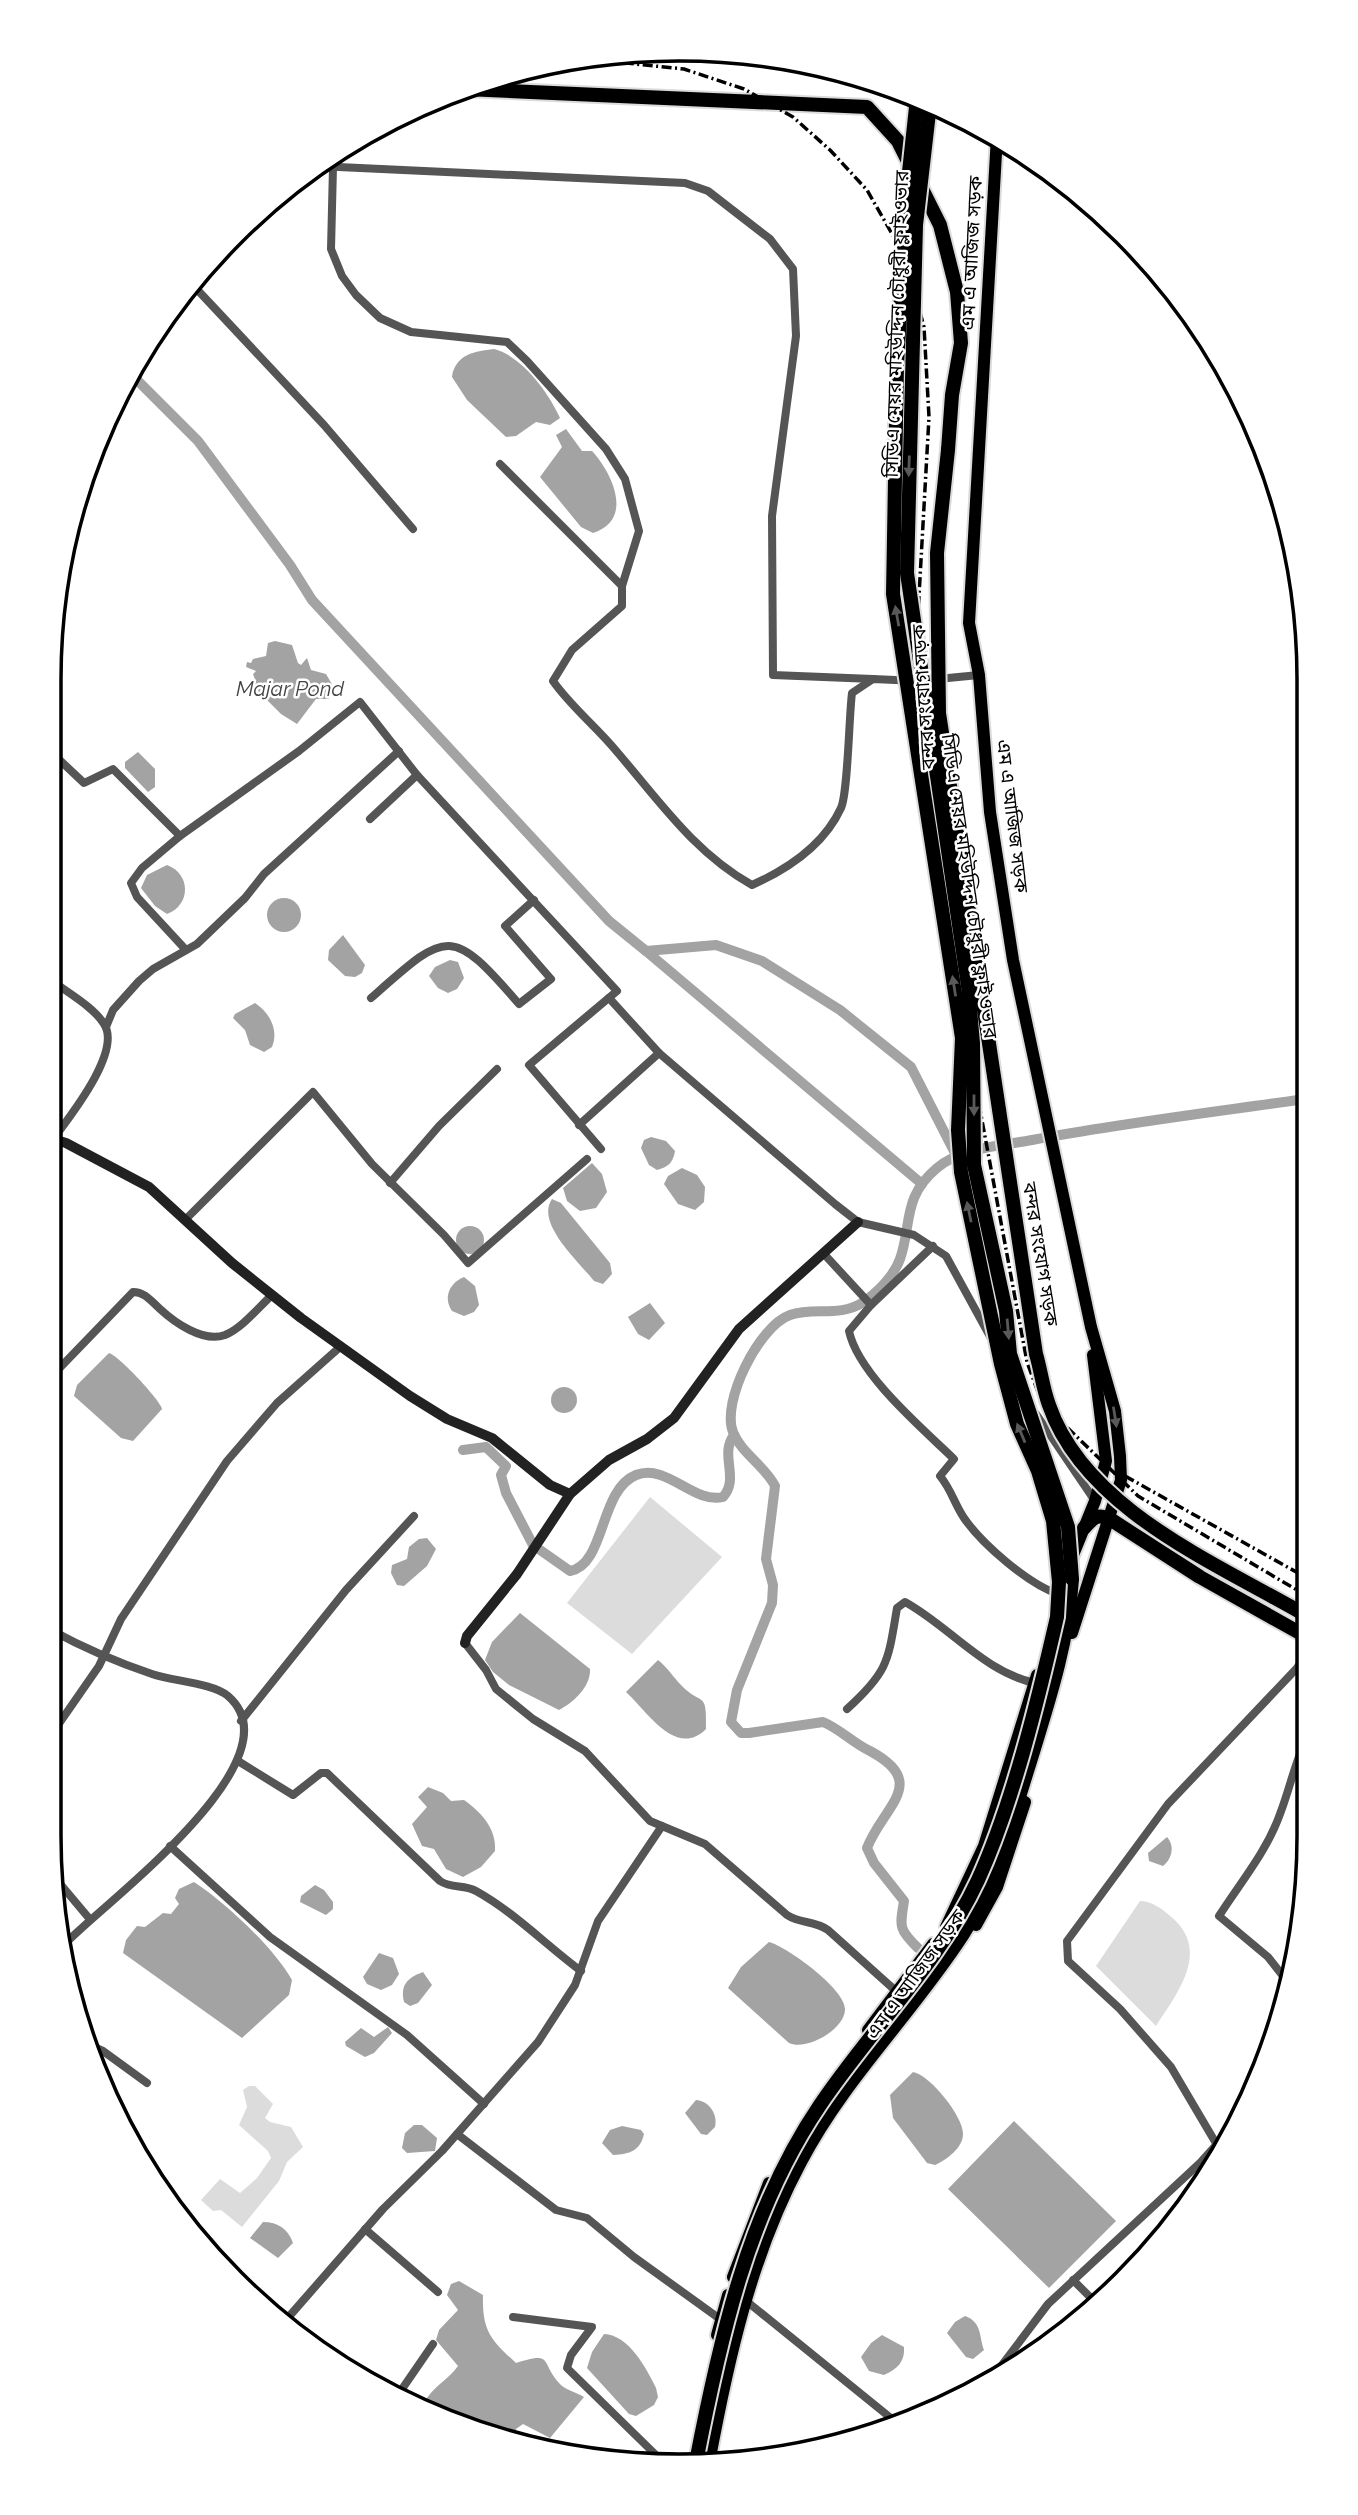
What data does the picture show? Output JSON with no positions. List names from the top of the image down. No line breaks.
{"streets":{"highway":["সিডিএ মেয়র মহিউদ্দিন চৌধুরী ফ্লাইওভার","বন্দর সংযোগ সড়ক"],"main road":["এম এ আজিজ সড়ক"]},"water":["Majar Pond"]}
